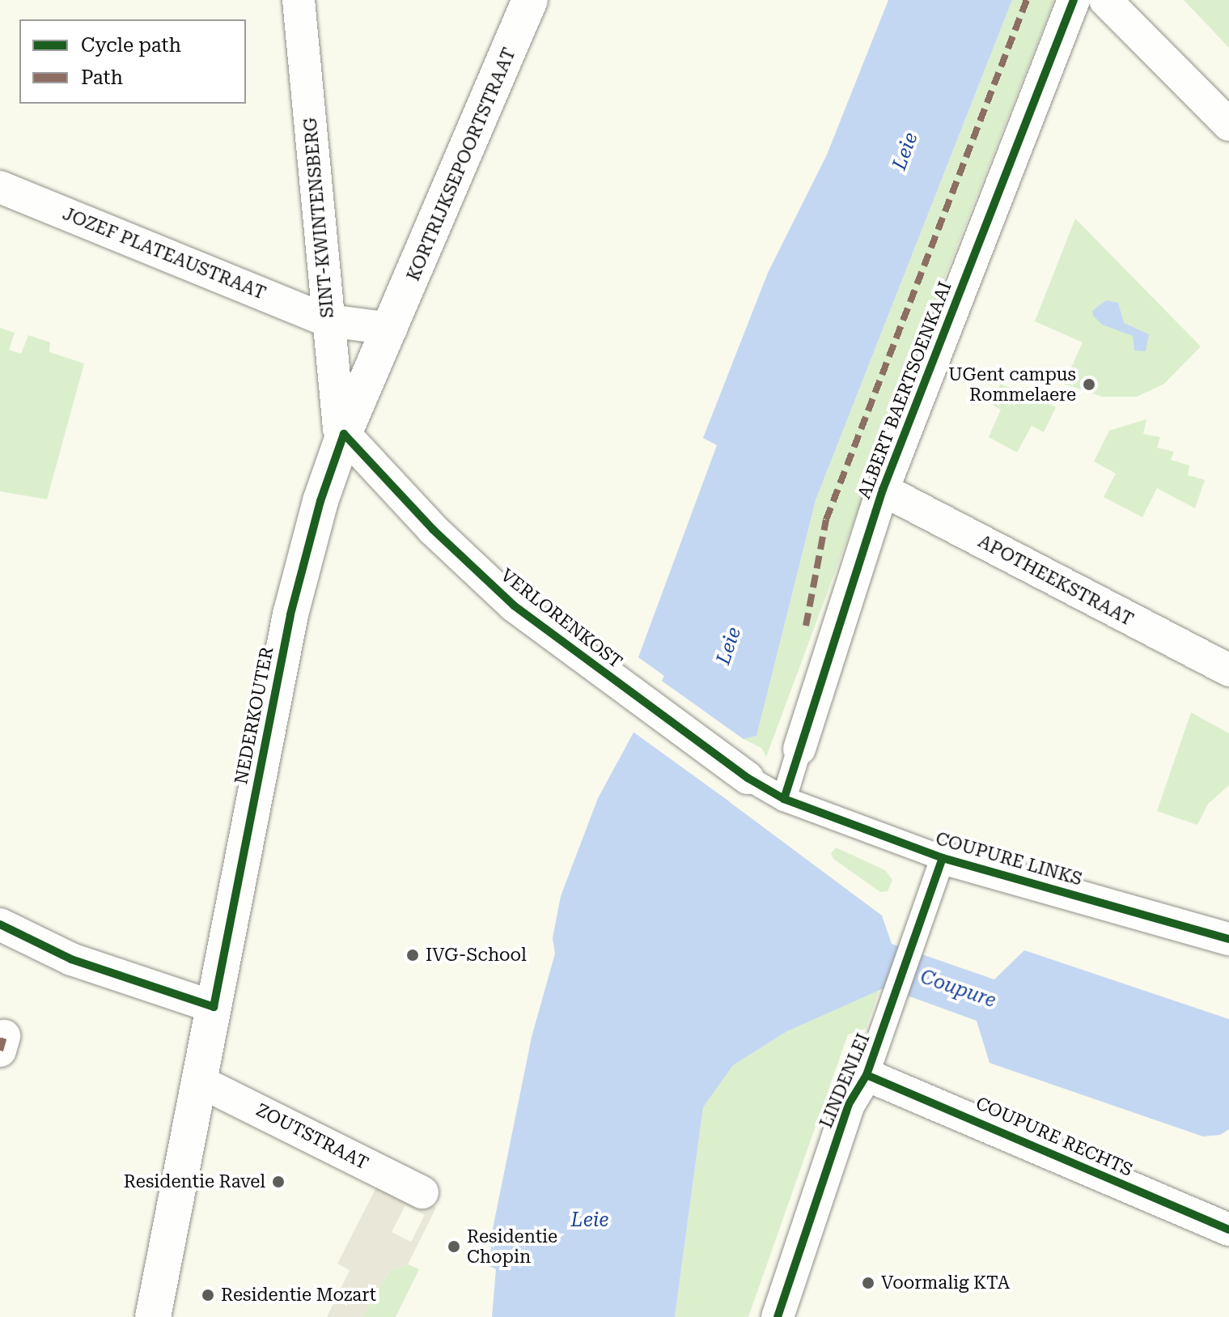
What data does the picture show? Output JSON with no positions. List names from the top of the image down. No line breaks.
{"streets":{"street":["KORTRIJKSEPOORTSTRAAT","SINT-KWINTENSBERG","JOZEF PLATEAUSTRAAT","ALBERT BAERTSOENKAAI","APOTHEEKSTRAAT","VERLORENKOST","NEDERKOUTER","COUPURE LINKS","LINDENLEI","ZOUTSTRAAT","COUPURE RECHTS"]},"crossings":[["KORTRIJKSEPOORTSTRAAT","SINT-KWINTENSBERG"],["KORTRIJKSEPOORTSTRAAT","VERLORENKOST"],["KORTRIJKSEPOORTSTRAAT","NEDERKOUTER"],["SINT-KWINTENSBERG","JOZEF PLATEAUSTRAAT"],["SINT-KWINTENSBERG","VERLORENKOST"],["SINT-KWINTENSBERG","NEDERKOUTER"],["ALBERT BAERTSOENKAAI","APOTHEEKSTRAAT"],["ALBERT BAERTSOENKAAI","VERLORENKOST"],["ALBERT BAERTSOENKAAI","COUPURE LINKS"],["VERLORENKOST","NEDERKOUTER"],["VERLORENKOST","COUPURE LINKS"],["NEDERKOUTER","ZOUTSTRAAT"],["COUPURE LINKS","LINDENLEI"],["LINDENLEI","COUPURE RECHTS"]],"water":["Leie","Coupure"],"places":["UGent campus Rommelaere","IVG-School","Residentie Ravel","Residentie Chopin","Voormalig KTA","Residentie Mozart"],"legend":["Cycle path","Path"]}
